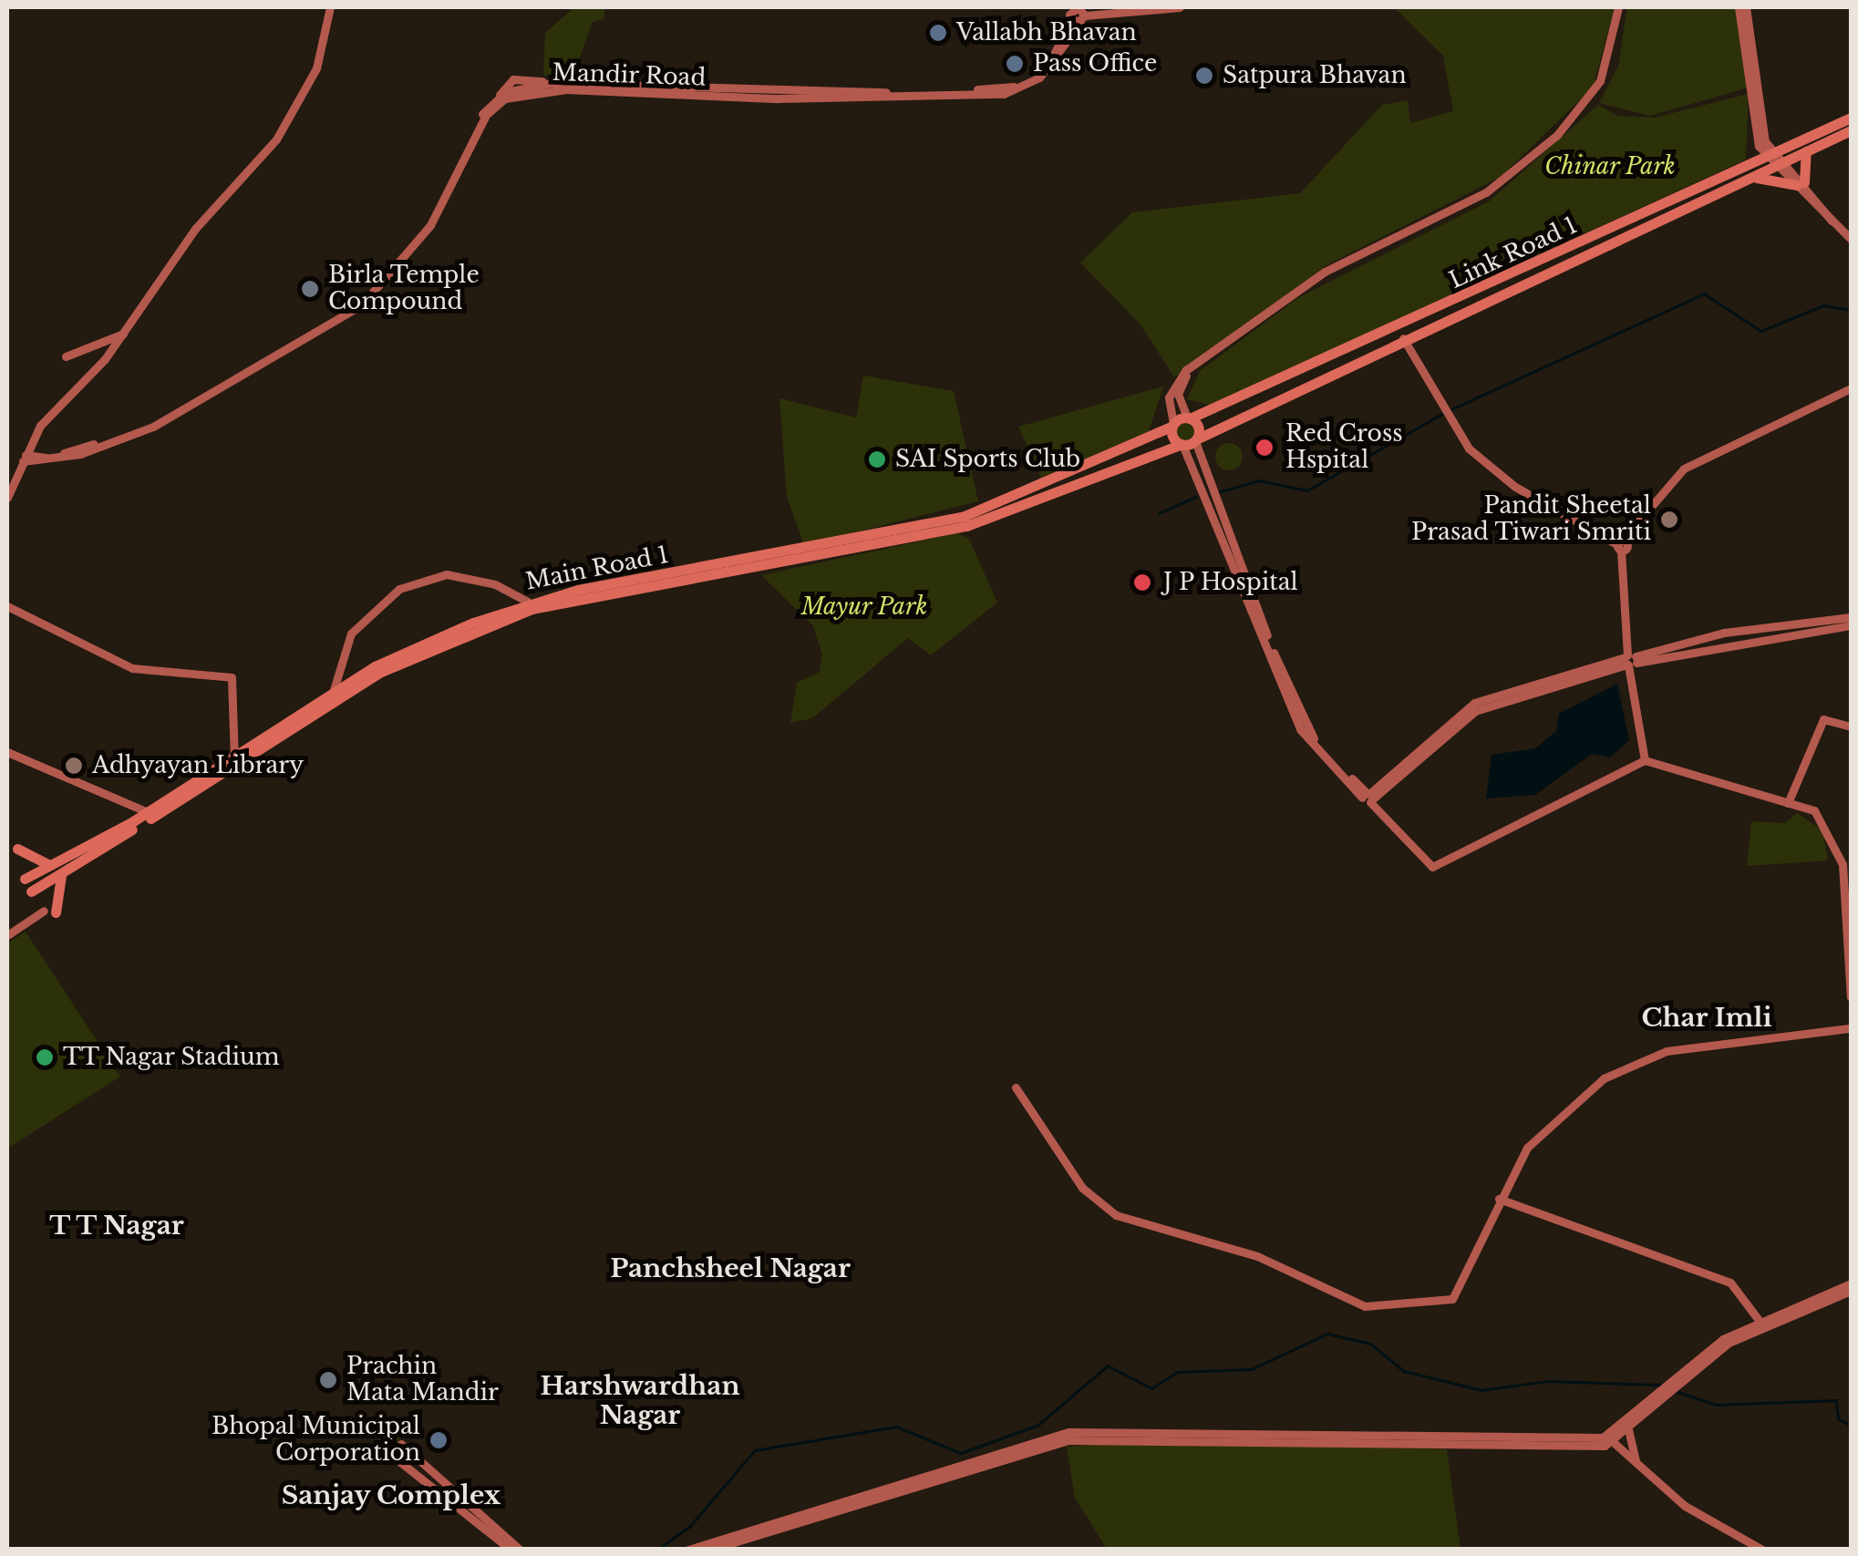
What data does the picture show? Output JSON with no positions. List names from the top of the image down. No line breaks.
{"streets":{"main road":["Link Road 1","Main Road 1"],"street":["Mandir Road"]},"crossings":[["Link Road 1","Main Road 1"]],"districts":["Char Imli","T T Nagar","Panchsheel Nagar","Harshwardhan Nagar","Sanjay Complex"],"parks":["Chinar Park","Mayur Park"],"places":["Vallabh Bhavan","Pass Office","Satpura Bhavan","Birla Temple Compound","Red Cross Hspital","SAI Sports Club","Pandit Sheetal Prasad Tiwari Smriti","J P Hospital","Adhyayan Library","TT Nagar Stadium","Prachin Mata Mandir","Bhopal Municipal Corporation"]}
